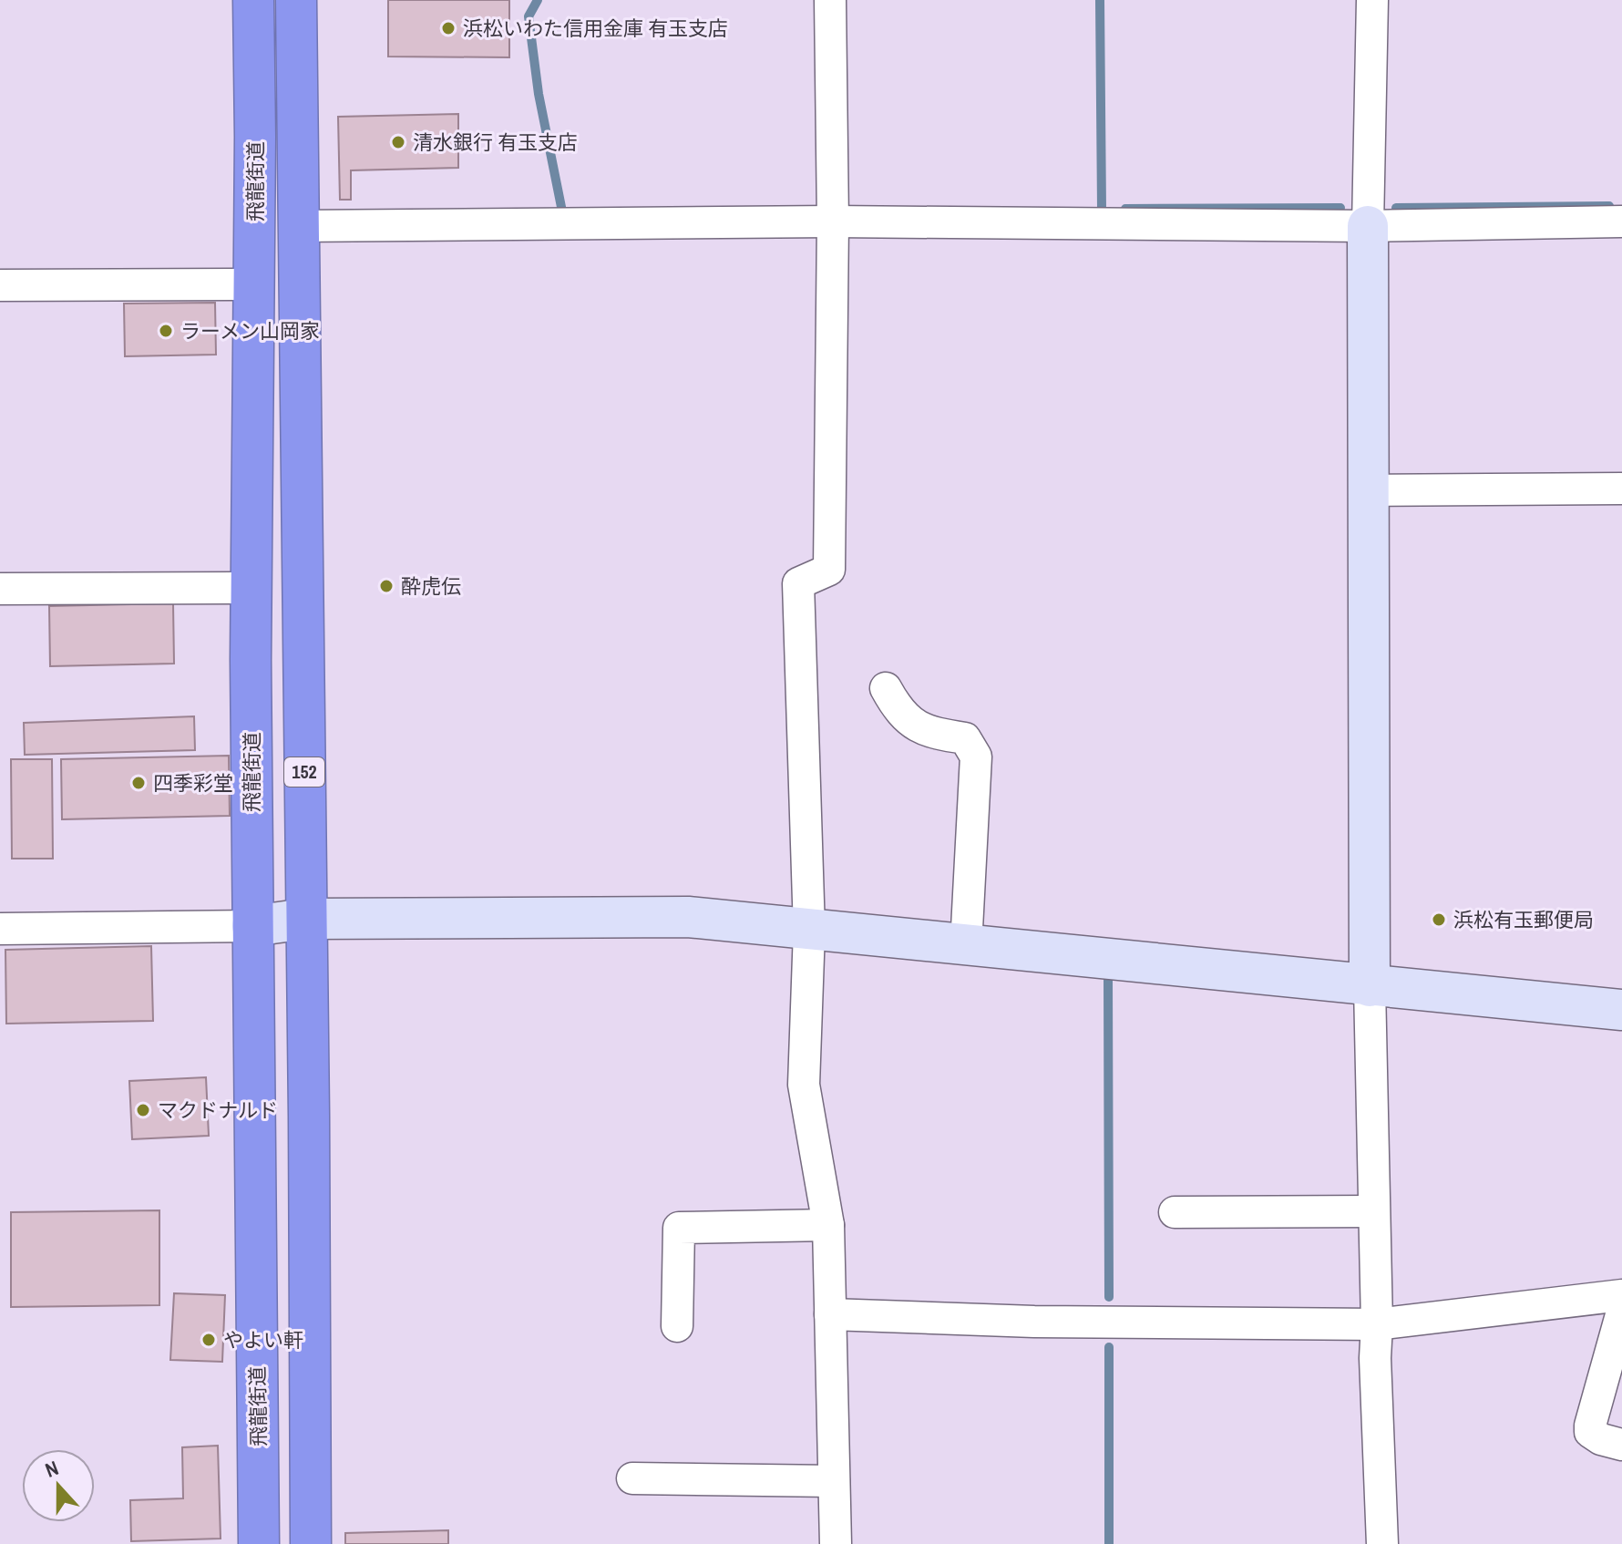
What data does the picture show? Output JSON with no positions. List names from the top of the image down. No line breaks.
{"streets":{"highway":["飛龍街道","152"]},"places":["浜松いわた信用金庫 有玉支店","清水銀行 有玉支店","ラーメン山岡家","酔虎伝","四季彩堂","浜松有玉郵便局","マクドナルド","やよい軒"],"north":"top"}
